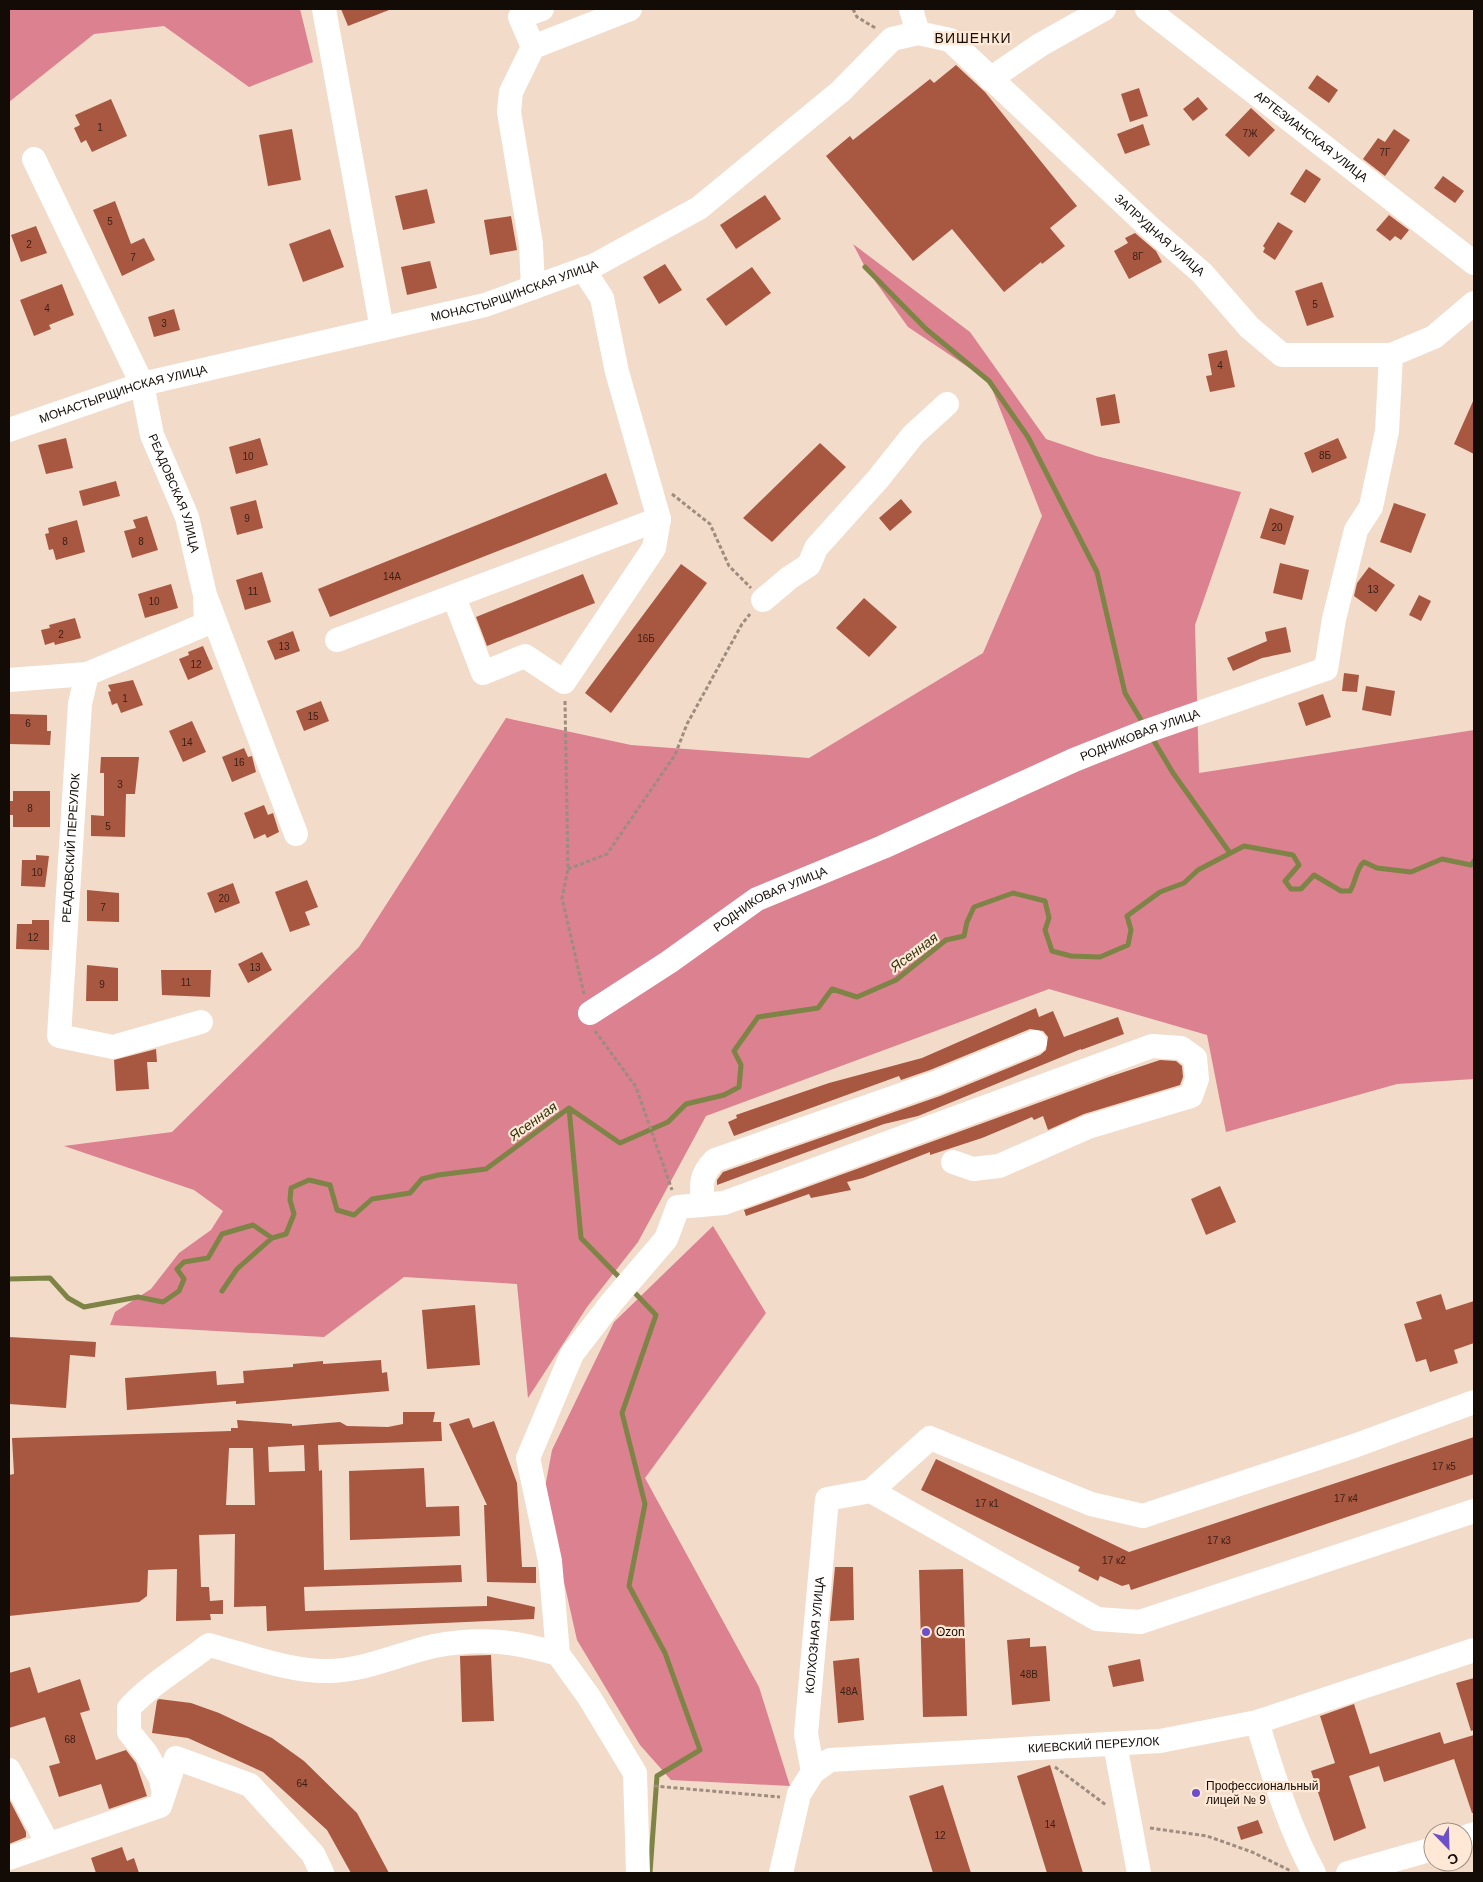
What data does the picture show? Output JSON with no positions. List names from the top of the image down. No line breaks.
{"streets":{"street":["АРТЕЗИАНСКАЯ УЛИЦА","ЗАПРУДНАЯ УЛИЦА","МОНАСТЫРЩИНСКАЯ УЛИЦА","РЕАДОВСКАЯ УЛИЦА","РОДНИКОВАЯ УЛИЦА","РЕАДОВСКИЙ ПЕРЕУЛОК","КОЛХОЗНАЯ УЛИЦА","КИЕВСКИЙ ПЕРЕУЛОК"]},"crossings":[["ЗАПРУДНАЯ УЛИЦА","РОДНИКОВАЯ УЛИЦА"],["МОНАСТЫРЩИНСКАЯ УЛИЦА","РЕАДОВСКАЯ УЛИЦА"],["КОЛХОЗНАЯ УЛИЦА","КИЕВСКИЙ ПЕРЕУЛОК"]],"districts":["ВИШЕНКИ"],"water":["Ясенная"],"places":["Ozon","Профессиональный лицей № 9"],"house_numbers":["1","7Ж","7Г","5","2","8Г","7","5","4","3","4","8Б","10","9","20","8","8","14А","13","11","10","2","16Б","13","12","1","15","6","14","16","3","8","5","10","20","7","12","13","11","9","17 к5","17 к4","17 к1","17 к3","17 к2","48В","48А","68","64","14","12"],"north":"bottom right"}
